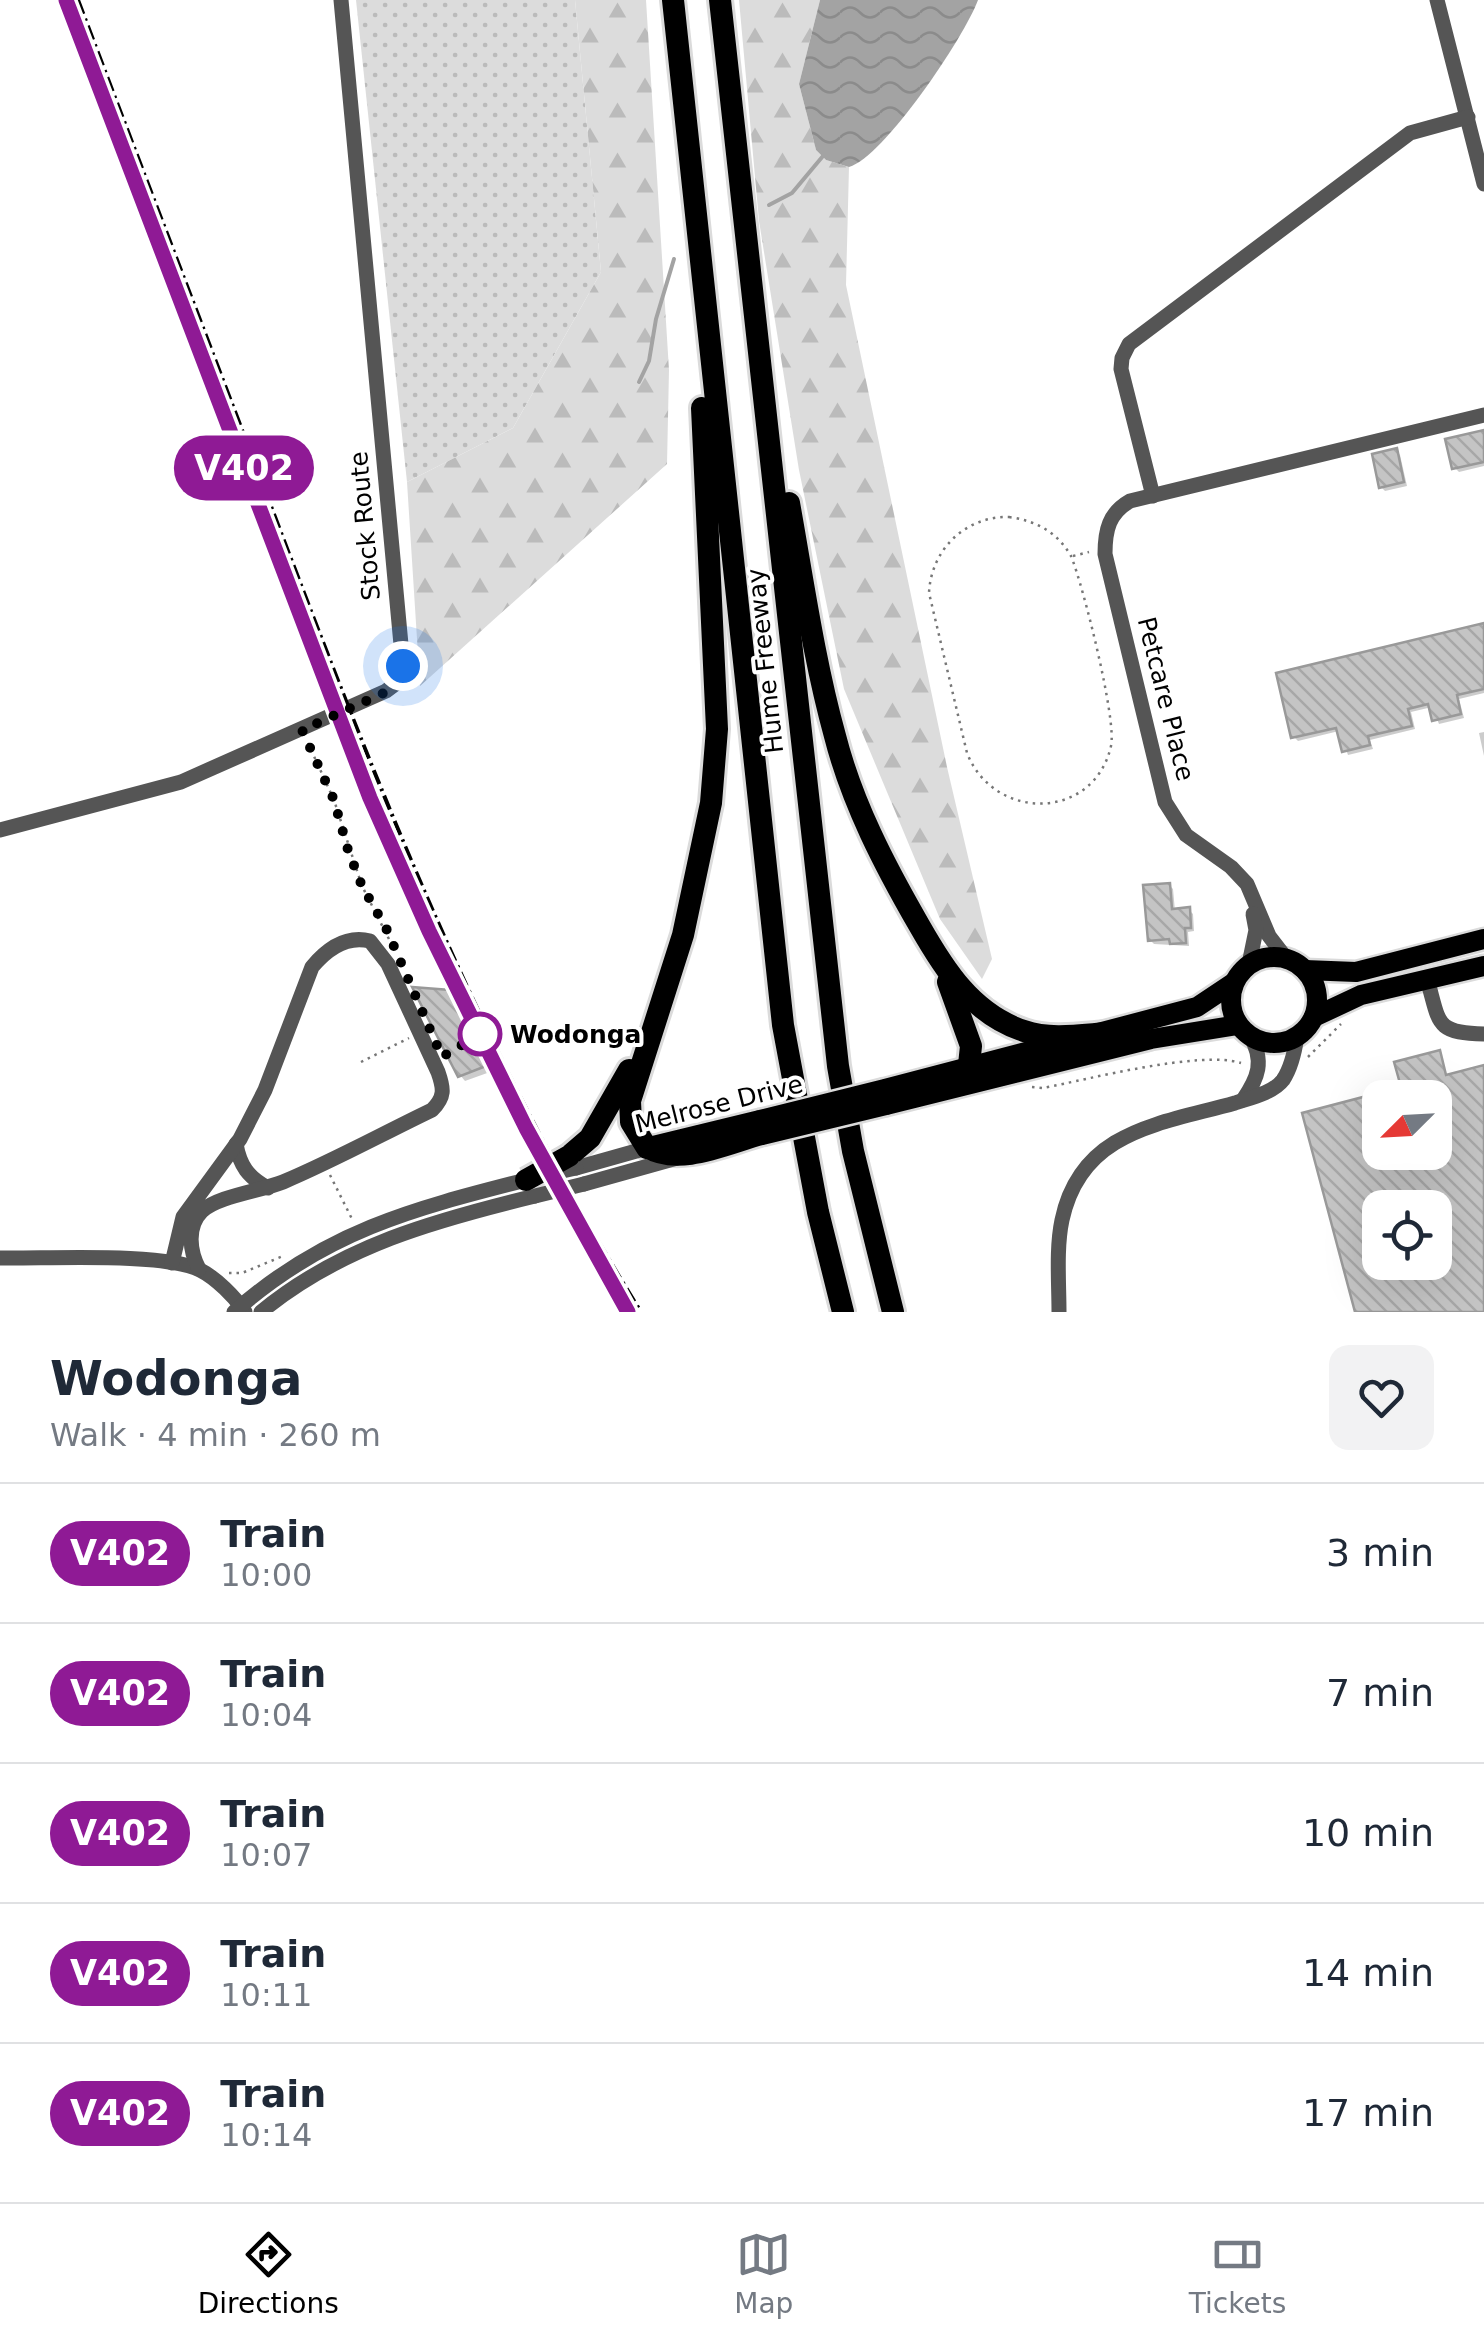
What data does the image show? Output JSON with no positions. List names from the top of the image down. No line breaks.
{"streets":{"highway":["Hume Freeway"],"main road":["Melrose Drive"],"street":["Stock Route","Petcare Place"]},"crossings":[["Petcare Place","Melrose Drive"]],"places":["Wodonga"],"north":"bottom left","page":{"on_map":"V402","heading":["Wodonga","Walk · 4 min · 260 m"],"list":[{"mark":"V402","name":"Train","note":"10:00","value":"3 min"},{"mark":"V402","name":"Train","note":"10:04","value":"7 min"},{"mark":"V402","name":"Train","note":"10:07","value":"10 min"},{"mark":"V402","name":"Train","note":"10:11","value":"14 min"},{"mark":"V402","name":"Train","note":"10:14","value":"17 min"}],"tabs":["Directions","Map","Tickets"]}}
